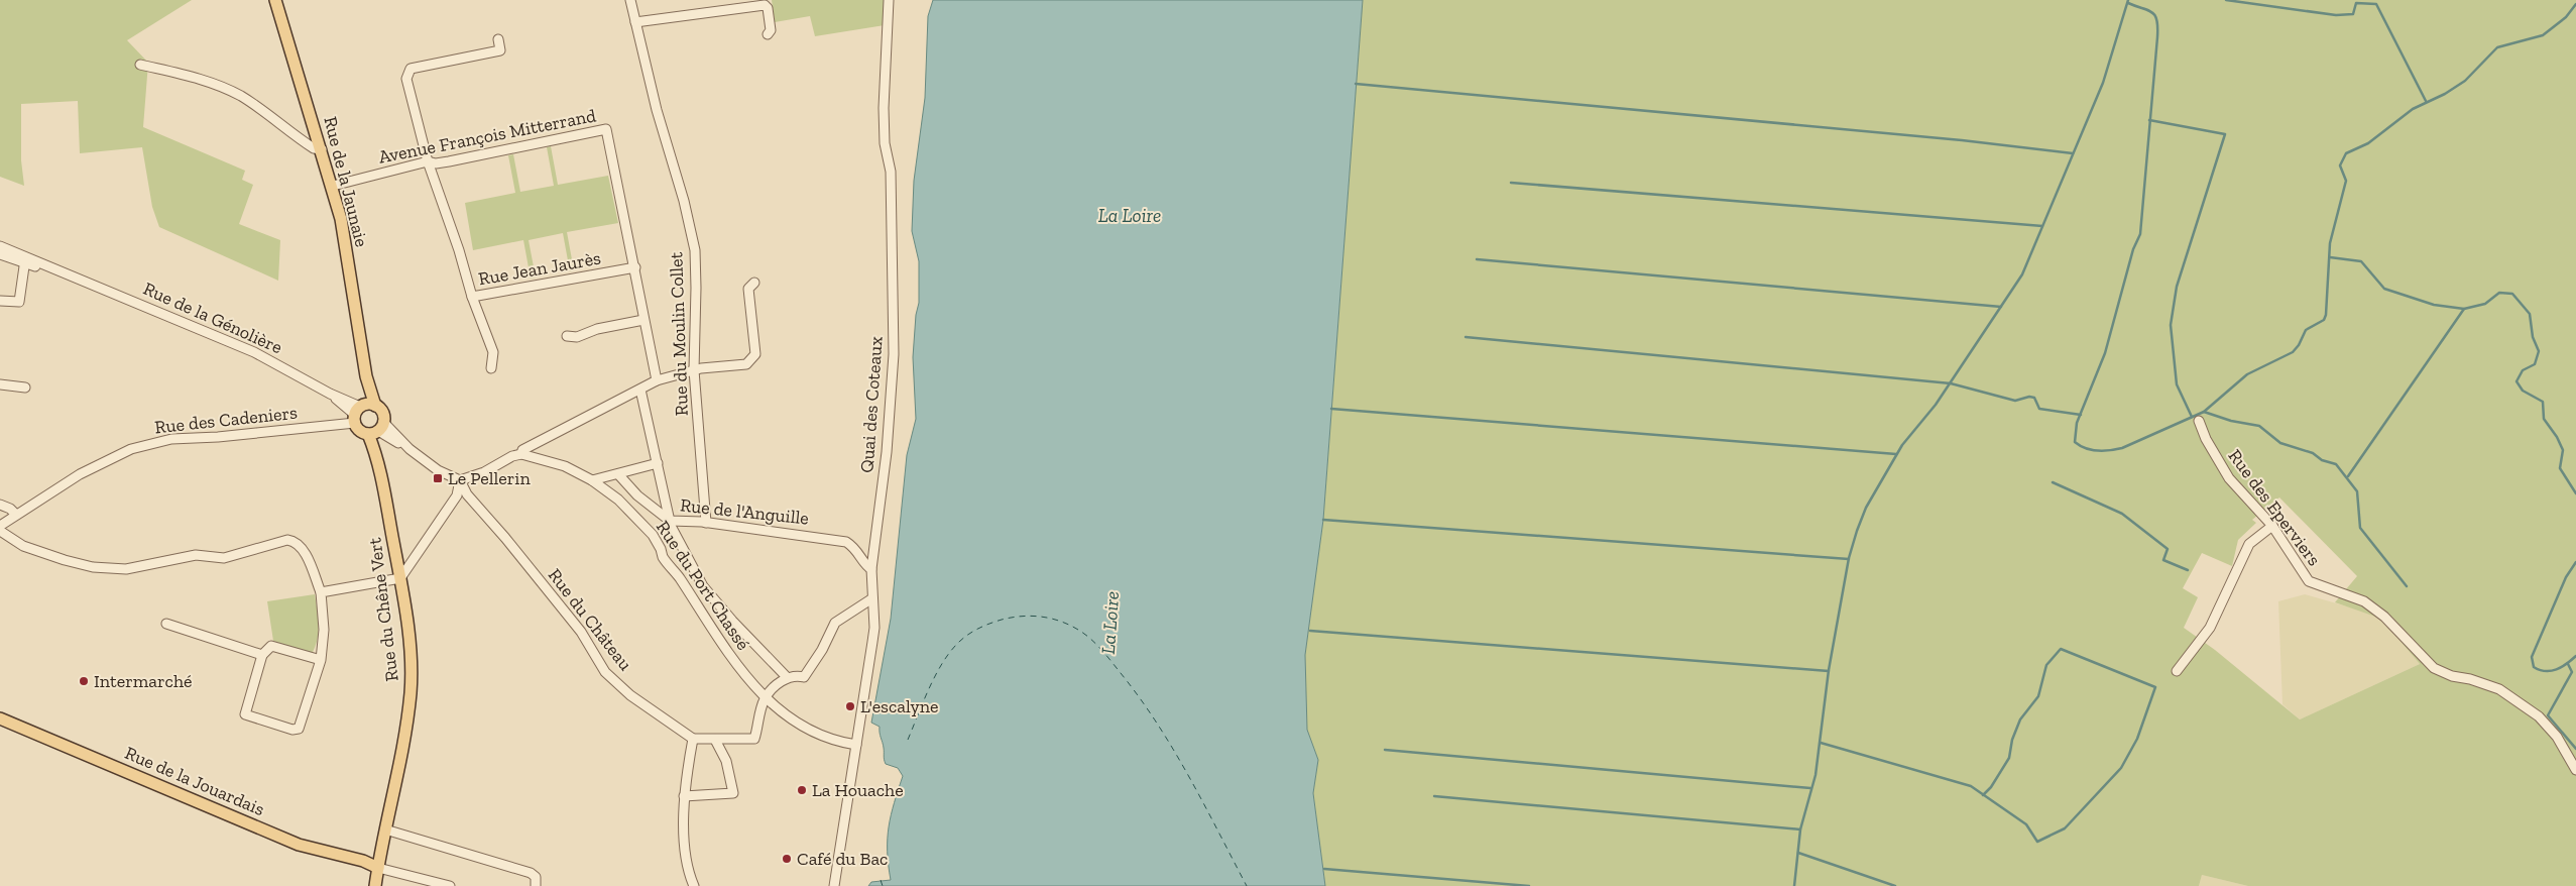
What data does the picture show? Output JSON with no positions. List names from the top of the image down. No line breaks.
{"streets":{"main road":["Rue de la Jaunaie","Rue du Chêne Vert","Rue de la Jouardais"],"street":["Avenue François Mitterrand","Rue Jean Jaurès","Rue de la Génolière","Rue du Moulin Collet","Quai des Coteaux","Rue des Cadeniers","Rue des Eperviers","Rue de l'Anguille","Rue du Port Chassé","Rue du Château"]},"crossings":[["Avenue François Mitterrand","Rue de la Jaunaie"],["Avenue François Mitterrand","Rue Jean Jaurès"],["Rue de la Jaunaie","Rue de la Génolière"],["Rue de la Jaunaie","Rue des Cadeniers"],["Rue de la Jaunaie","Rue du Chêne Vert"],["Rue de la Génolière","Rue des Cadeniers"],["Rue du Moulin Collet","Rue de l'Anguille"],["Quai des Coteaux","Rue de l'Anguille"],["Quai des Coteaux","Rue du Port Chassé"],["Rue du Chêne Vert","Rue de la Jouardais"]],"water":["La Loire"],"places":{"transit":["Le Pellerin"],"other":["Intermarché","L'escalyne","La Houache","Café du Bac"]}}
